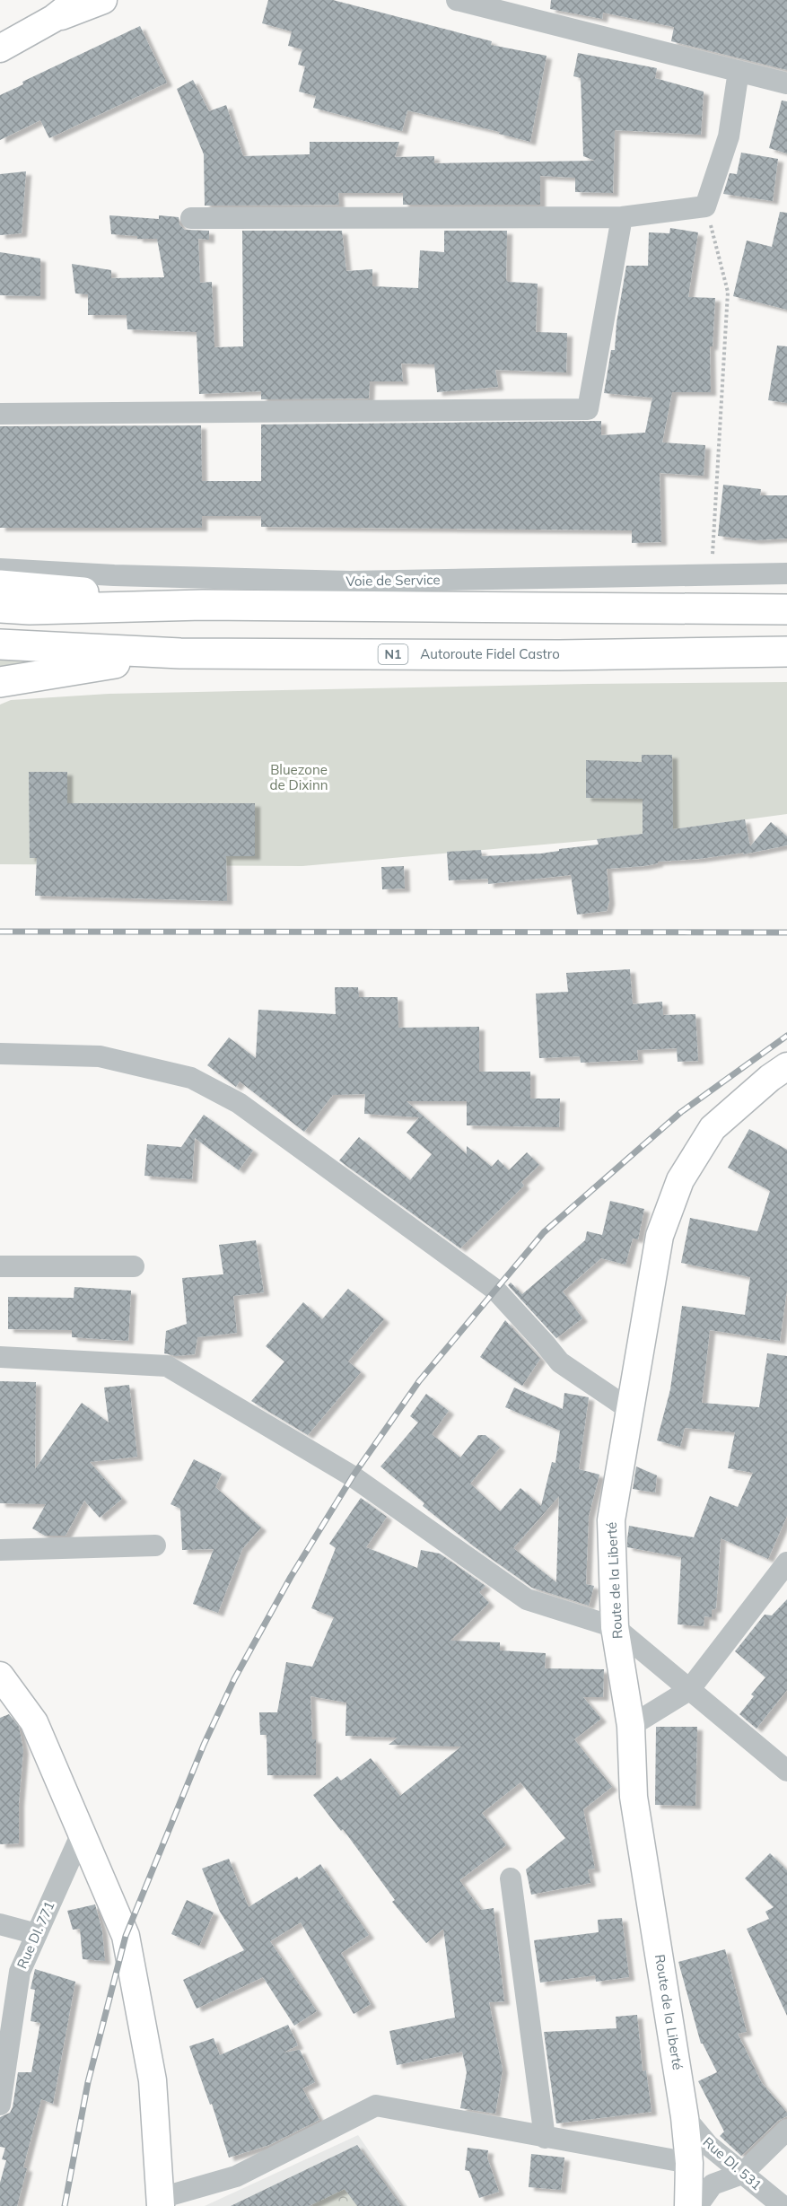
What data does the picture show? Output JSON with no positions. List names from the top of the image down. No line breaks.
{"streets":{"highway":["N1","Autoroute Fidel Castro"],"main road":["Route de la Liberté"],"street":["Voie de Service","Rue DI. 771","Rue DI. 531"]},"crossings":[["Route de la Liberté","Rue DI. 531"]],"parks":["Bluezone de Dixinn"]}
